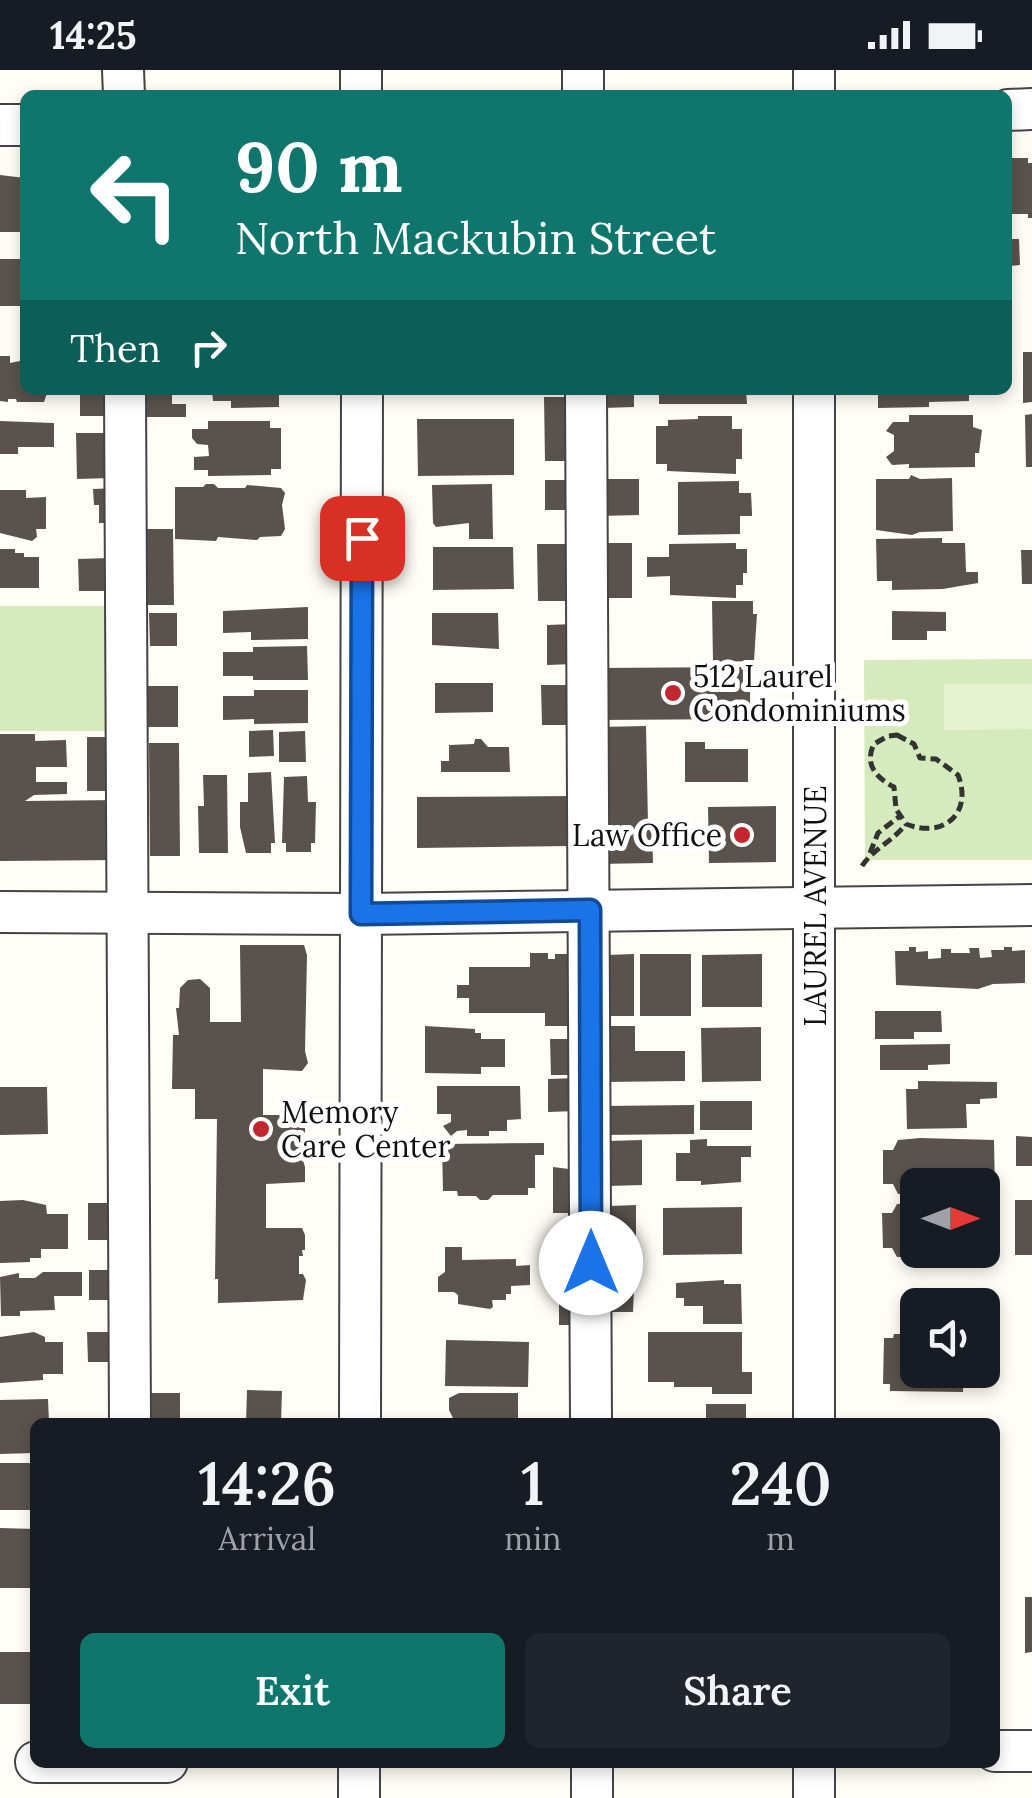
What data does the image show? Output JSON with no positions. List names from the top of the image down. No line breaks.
{"streets":{"street":["LAUREL AVENUE"]},"places":["512 Laurel Condominiums","Law Office","Memory Care Center"],"north":"right","page":{"status":"14:25","turn":["90 m","North Mackubin Street"],"then":"Then","eta":["14:26","Arrival","1","min","240","m"],"buttons":["Exit","Share"]}}
